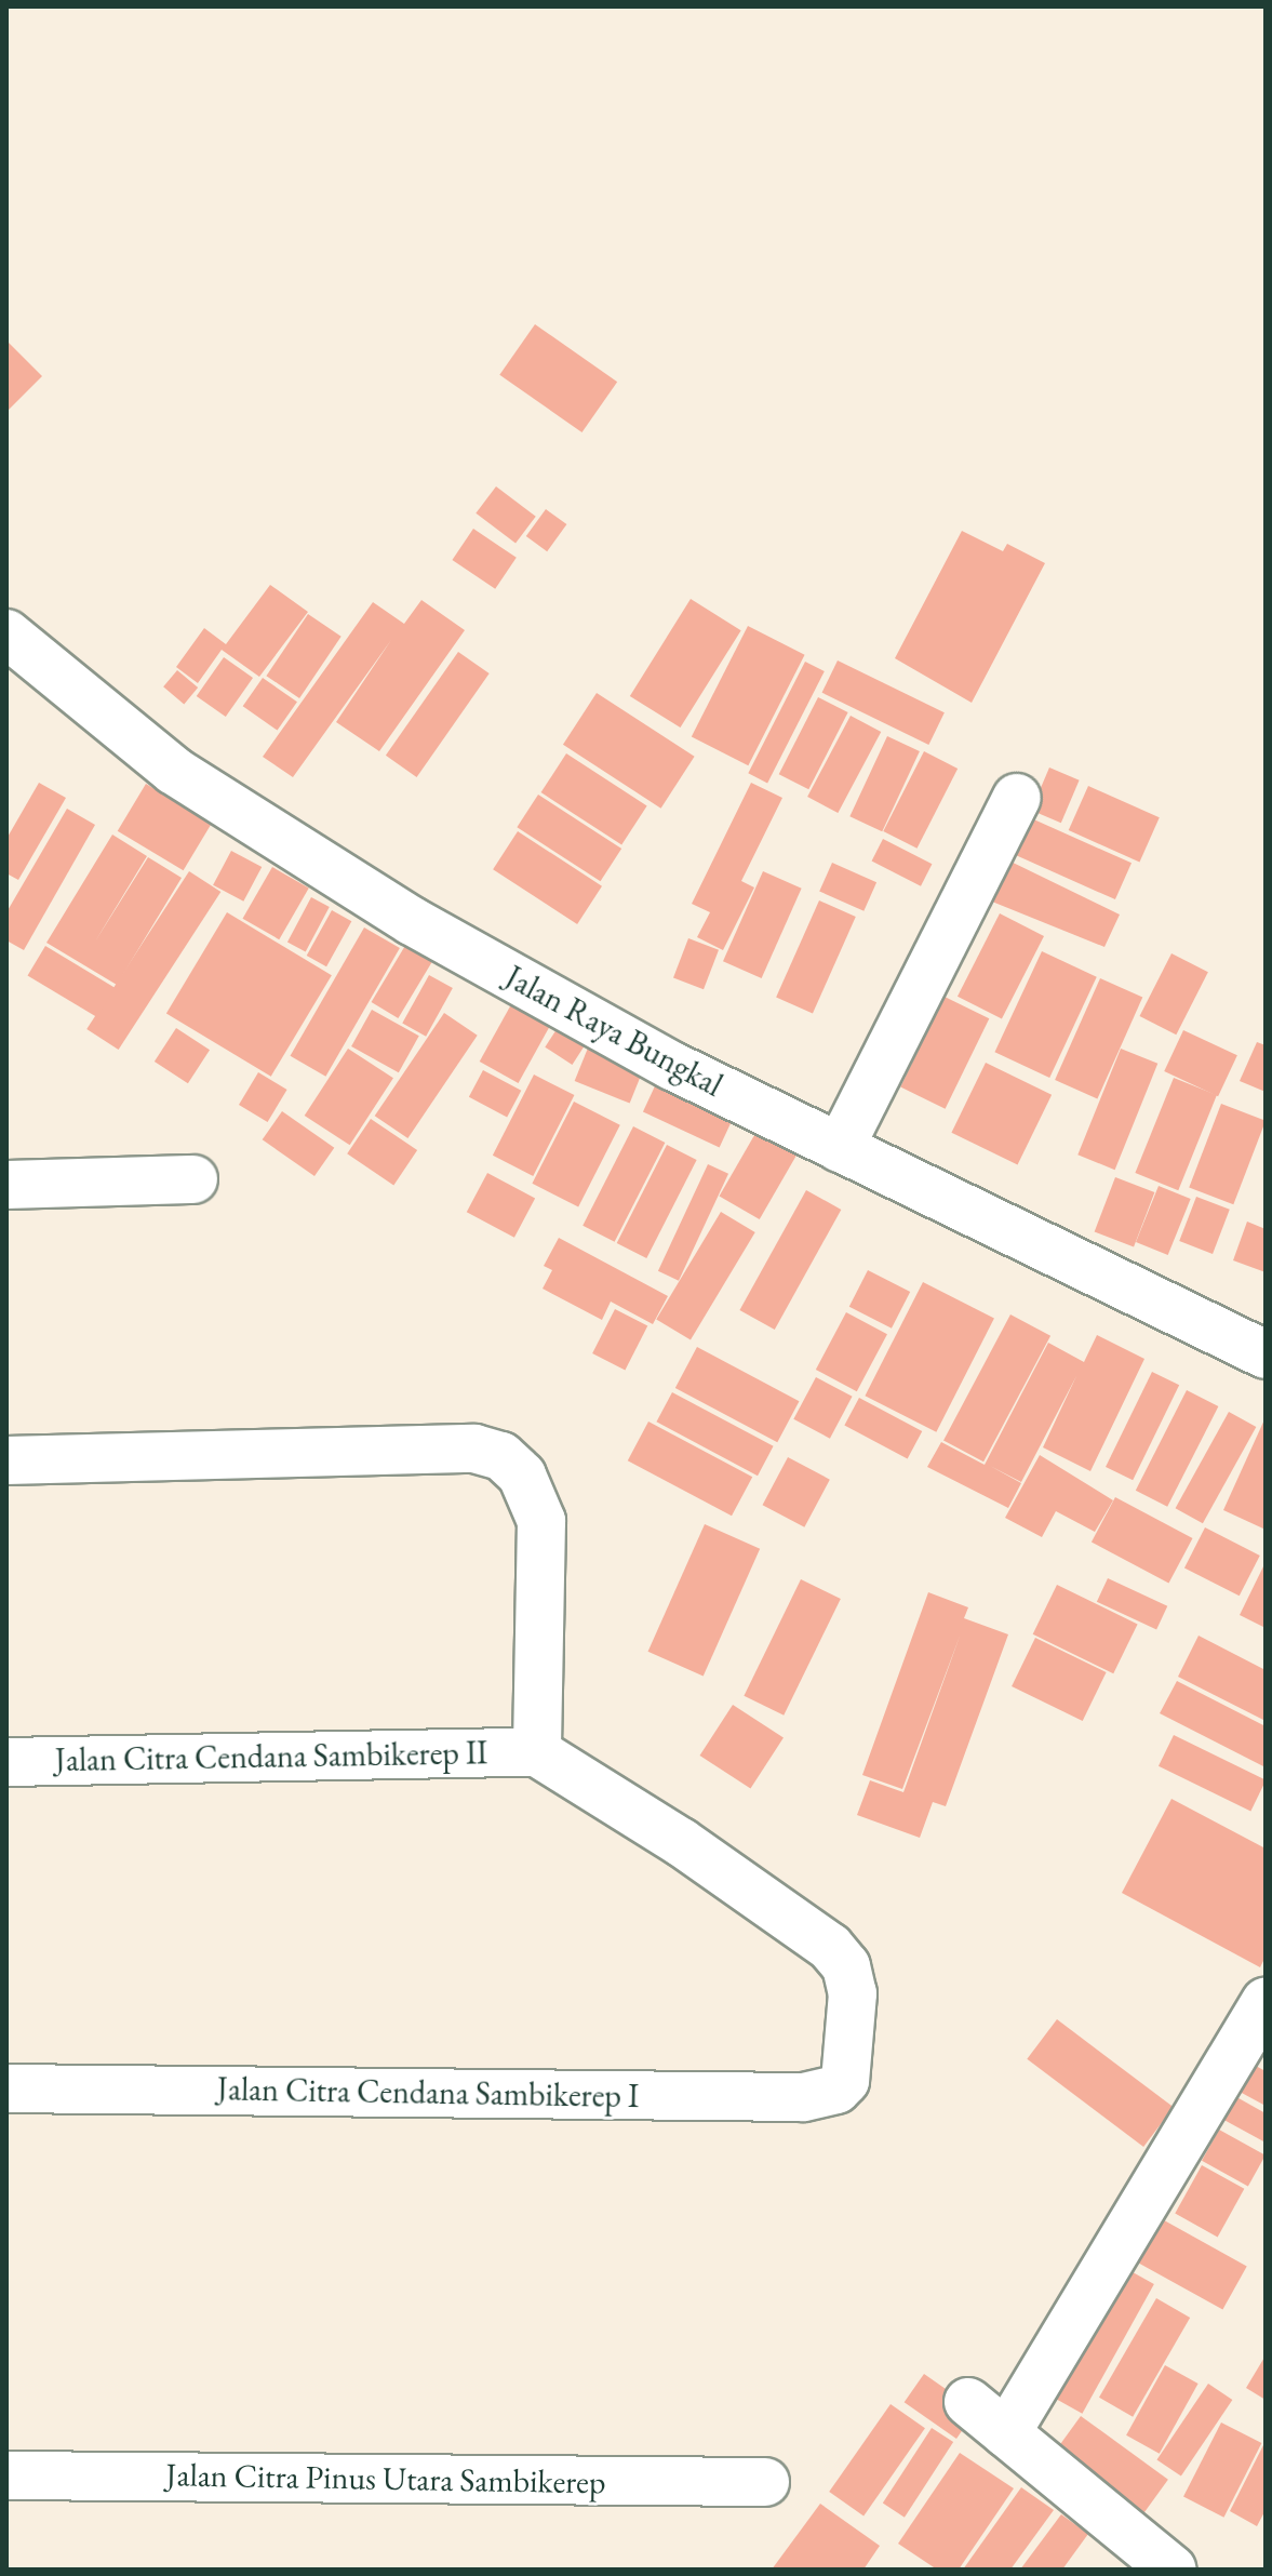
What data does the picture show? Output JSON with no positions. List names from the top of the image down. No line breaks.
{"streets":{"street":["Jalan Raya Bungkal","Jalan Citra Cendana Sambikerep II","Jalan Citra Cendana Sambikerep I","Jalan Citra Pinus Utara Sambikerep"]},"crossings":[["Jalan Citra Cendana Sambikerep II","Jalan Citra Cendana Sambikerep I"]]}
